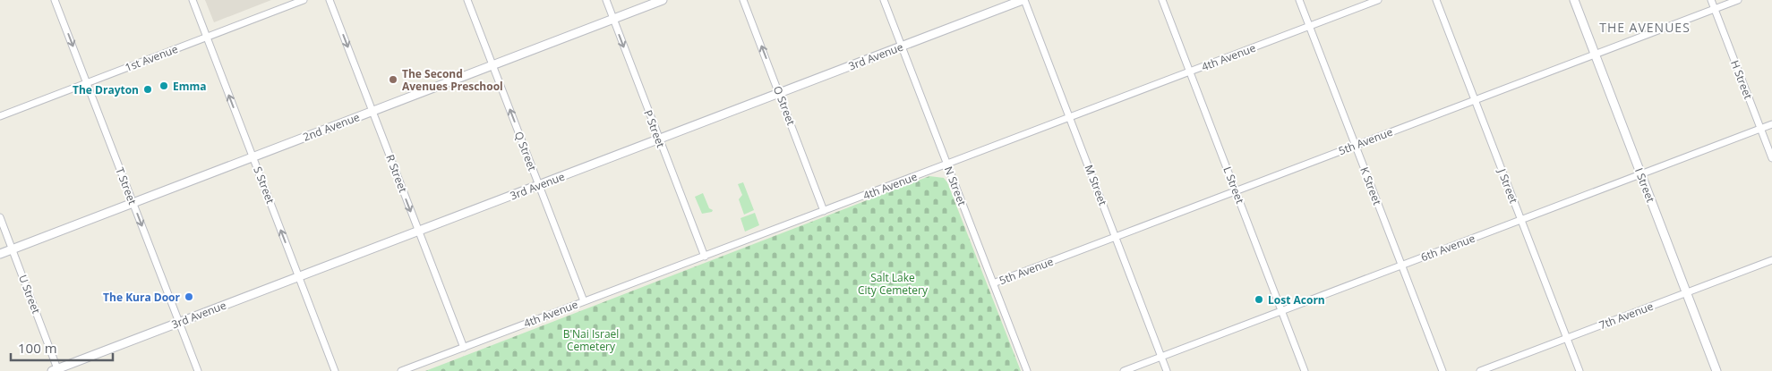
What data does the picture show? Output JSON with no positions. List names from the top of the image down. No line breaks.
{"streets":{"street":["3rd Avenue","4th Avenue","1st Avenue","H Street","O Street","2nd Avenue","P Street","5th Avenue","Q Street","R Street","S Street","M Street","L Street","I Street","T Street","N Street","K Street","J Street","6th Avenue","U Street","7th Avenue"]},"crossings":[["3rd Avenue","O Street"],["3rd Avenue","P Street"],["3rd Avenue","Q Street"],["3rd Avenue","R Street"],["3rd Avenue","S Street"],["3rd Avenue","M Street"],["3rd Avenue","T Street"],["3rd Avenue","N Street"],["3rd Avenue","U Street"],["4th Avenue","O Street"],["4th Avenue","P Street"],["4th Avenue","Q Street"],["4th Avenue","R Street"],["4th Avenue","M Street"],["4th Avenue","L Street"],["4th Avenue","N Street"],["4th Avenue","K Street"],["1st Avenue","S Street"],["1st Avenue","T Street"],["H Street","5th Avenue"],["H Street","6th Avenue"],["2nd Avenue","P Street"],["2nd Avenue","Q Street"],["2nd Avenue","R Street"],["2nd Avenue","S Street"],["2nd Avenue","T Street"],["2nd Avenue","U Street"],["5th Avenue","M Street"],["5th Avenue","L Street"],["5th Avenue","I Street"],["5th Avenue","N Street"],["5th Avenue","K Street"],["5th Avenue","J Street"],["M Street","6th Avenue"],["L Street","6th Avenue"],["I Street","6th Avenue"],["I Street","7th Avenue"],["K Street","6th Avenue"],["J Street","6th Avenue"],["J Street","7th Avenue"]],"one_way":["O Street","P Street","Q Street","R Street","S Street","T Street"],"districts":["THE AVENUES"],"parks":["Salt Lake City Cemetery","B'Nai Israel Cemetery"],"places":["The Second Avenues Preschool","Emma","The Drayton","The Kura Door","Lost Acorn"],"scale_bar":"100 m"}
